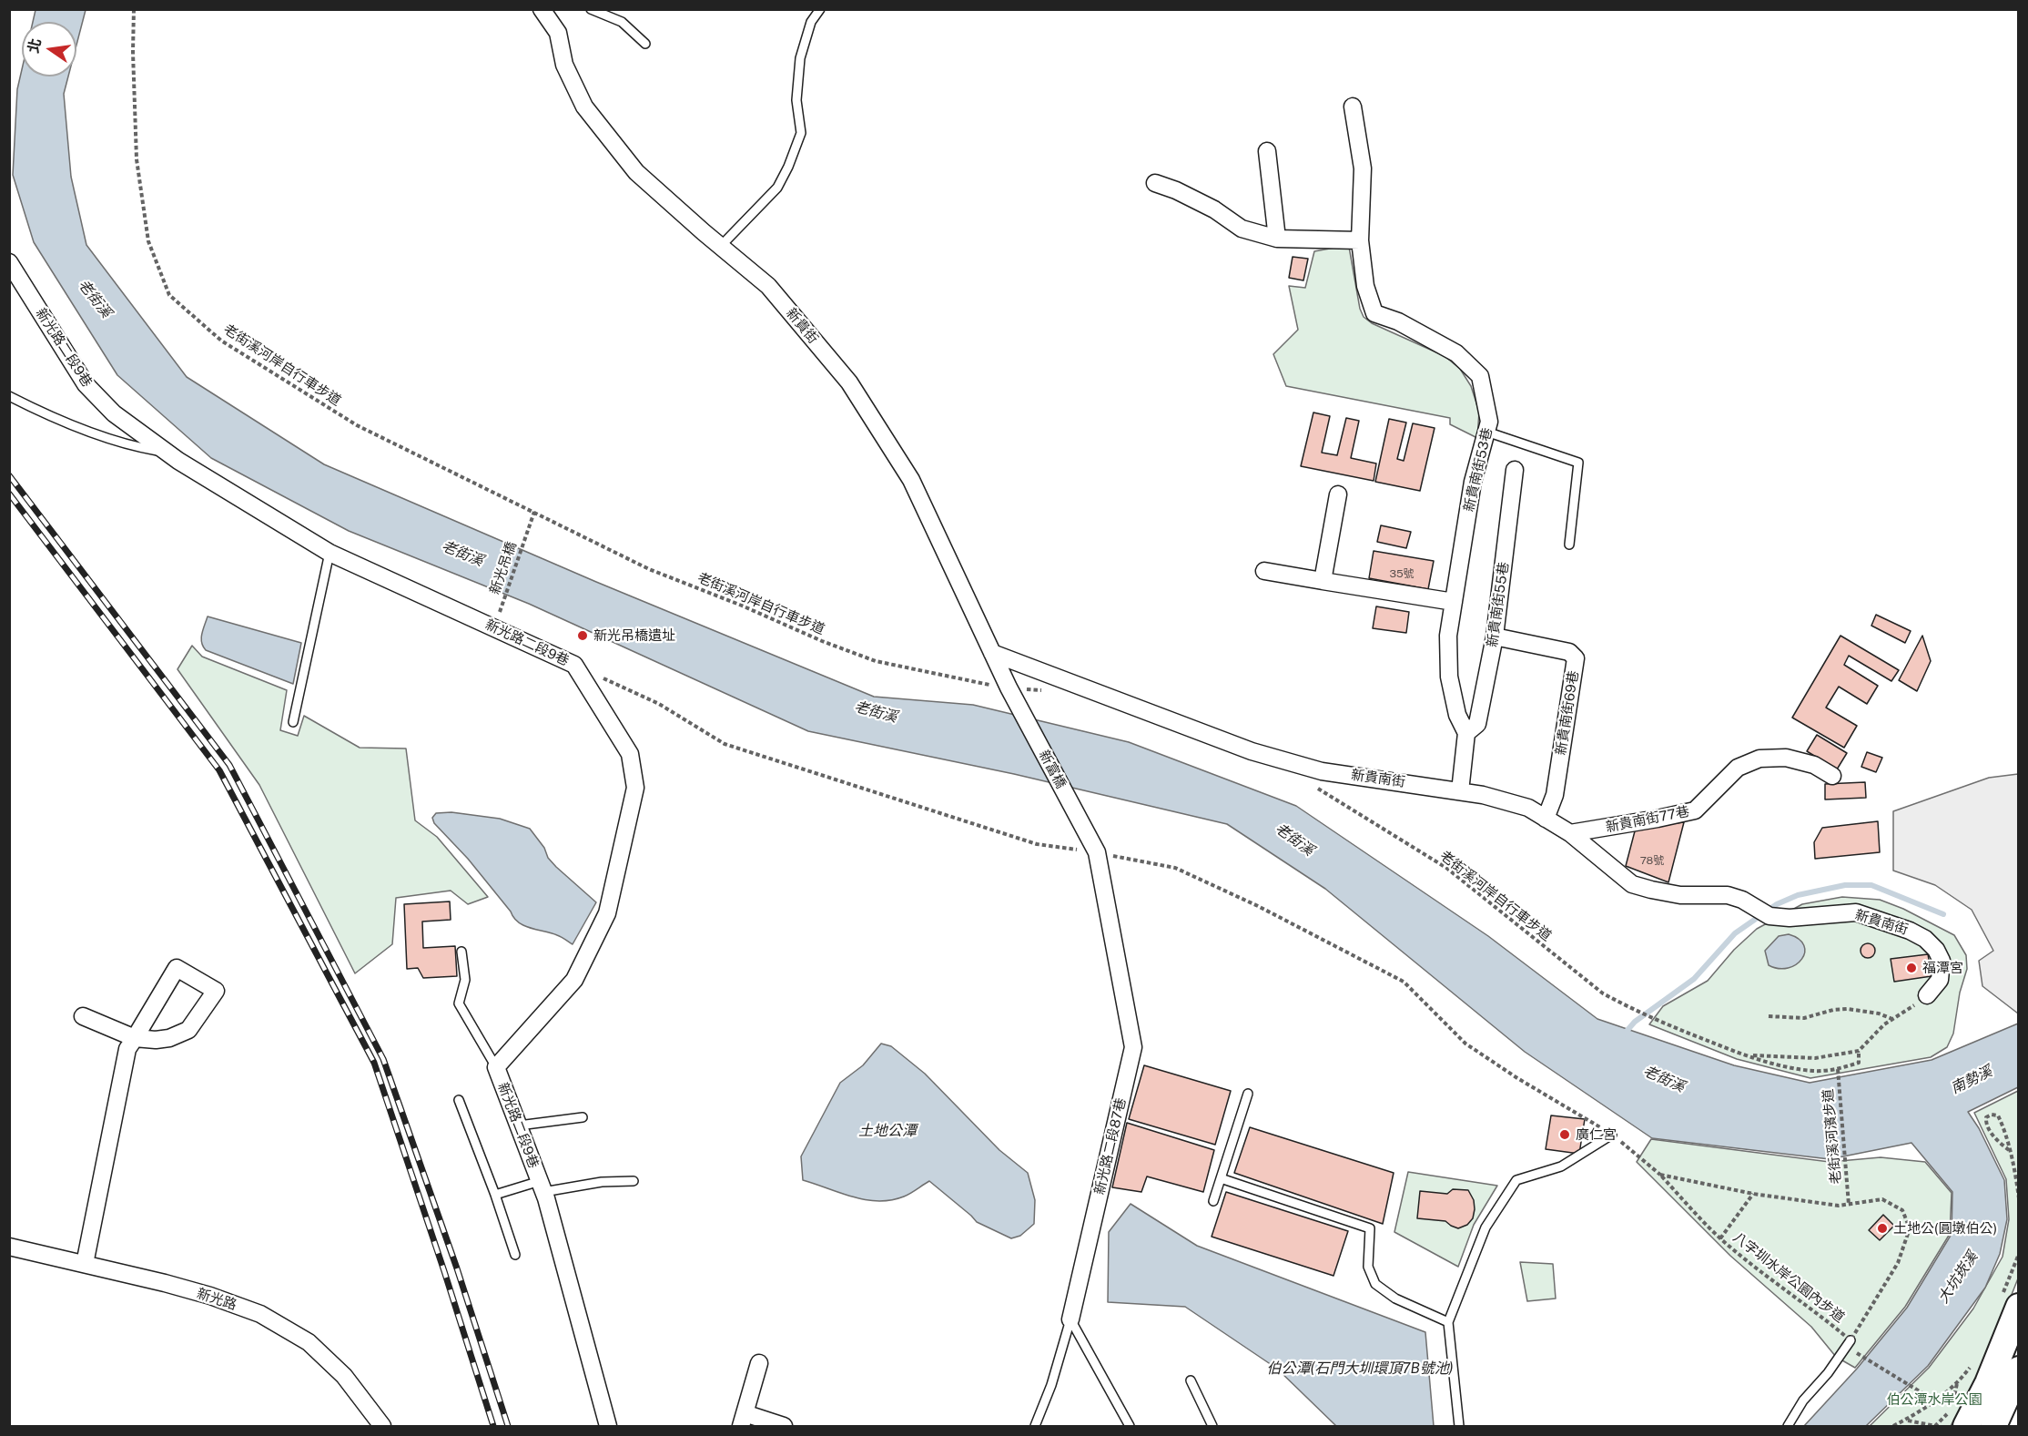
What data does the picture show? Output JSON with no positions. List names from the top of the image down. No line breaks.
{"streets":{"street":["新貴街","新光路二段9巷","新貴南街53巷","新貴南街55巷","新貴南街69巷","新富橋","新貴南街","新貴南街77巷","新光路二段87巷","新光路"],"path":["老街溪河岸自行車步道","新光吊橋","老街溪河濱步道","八字圳水岸公園內步道"]},"crossings":[["新貴街","新富橋"],["新貴街","新貴南街"],["老街溪河岸自行車步道","新光吊橋"],["老街溪河岸自行車步道","老街溪河濱步道"],["新貴南街53巷","新貴南街55巷"],["新貴南街53巷","新貴南街"],["新貴南街55巷","新貴南街69巷"],["新貴南街69巷","新貴南街"],["新富橋","新光路二段87巷"],["新貴南街","新貴南街77巷"],["老街溪河濱步道","八字圳水岸公園內步道"]],"water":["老街溪","南勢溪","土地公潭","大坑崁溪","伯公潭(石門大圳環頂7B號池)"],"parks":["伯公潭水岸公園"],"places":["新光吊橋遺址","福潭宮","廣仁宮","土地公(圓墩伯公)"],"house_numbers":["35號","78號"],"north":"left"}
